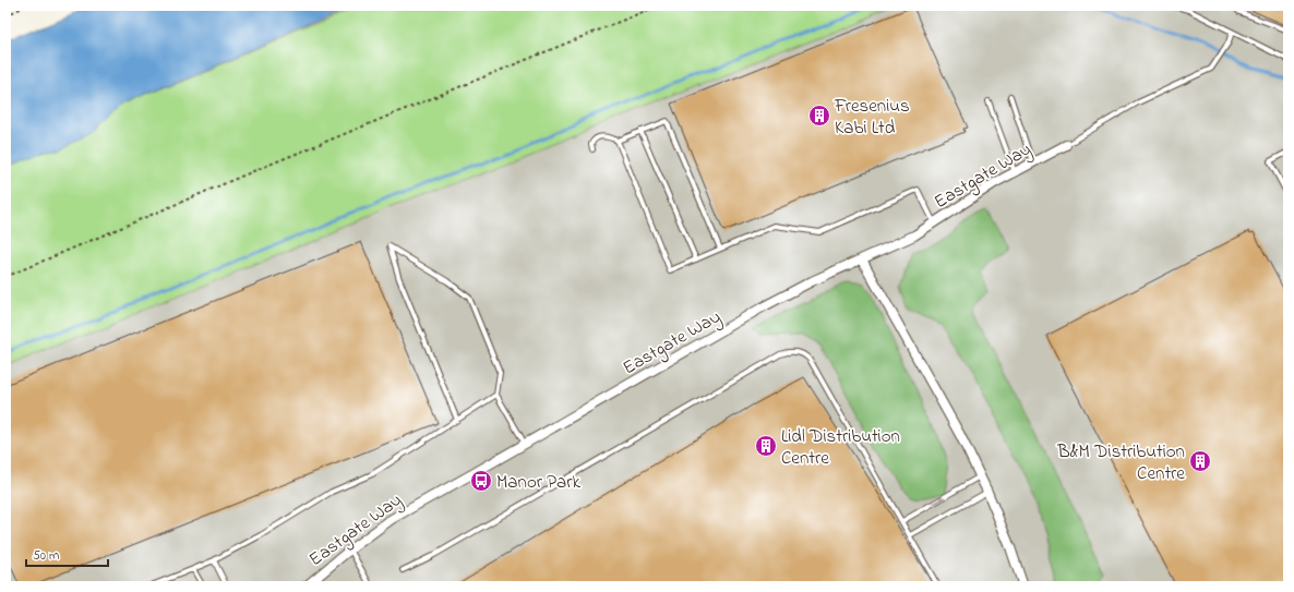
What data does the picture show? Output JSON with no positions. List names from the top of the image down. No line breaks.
{"streets":{"street":["Eastgate Way"]},"places":{"building":["Fresenius Kabi Ltd","Lidl Distribution Centre","B&M Distribution Centre"],"bus stop":["Manor Park"]},"scale_bar":"50 m"}
